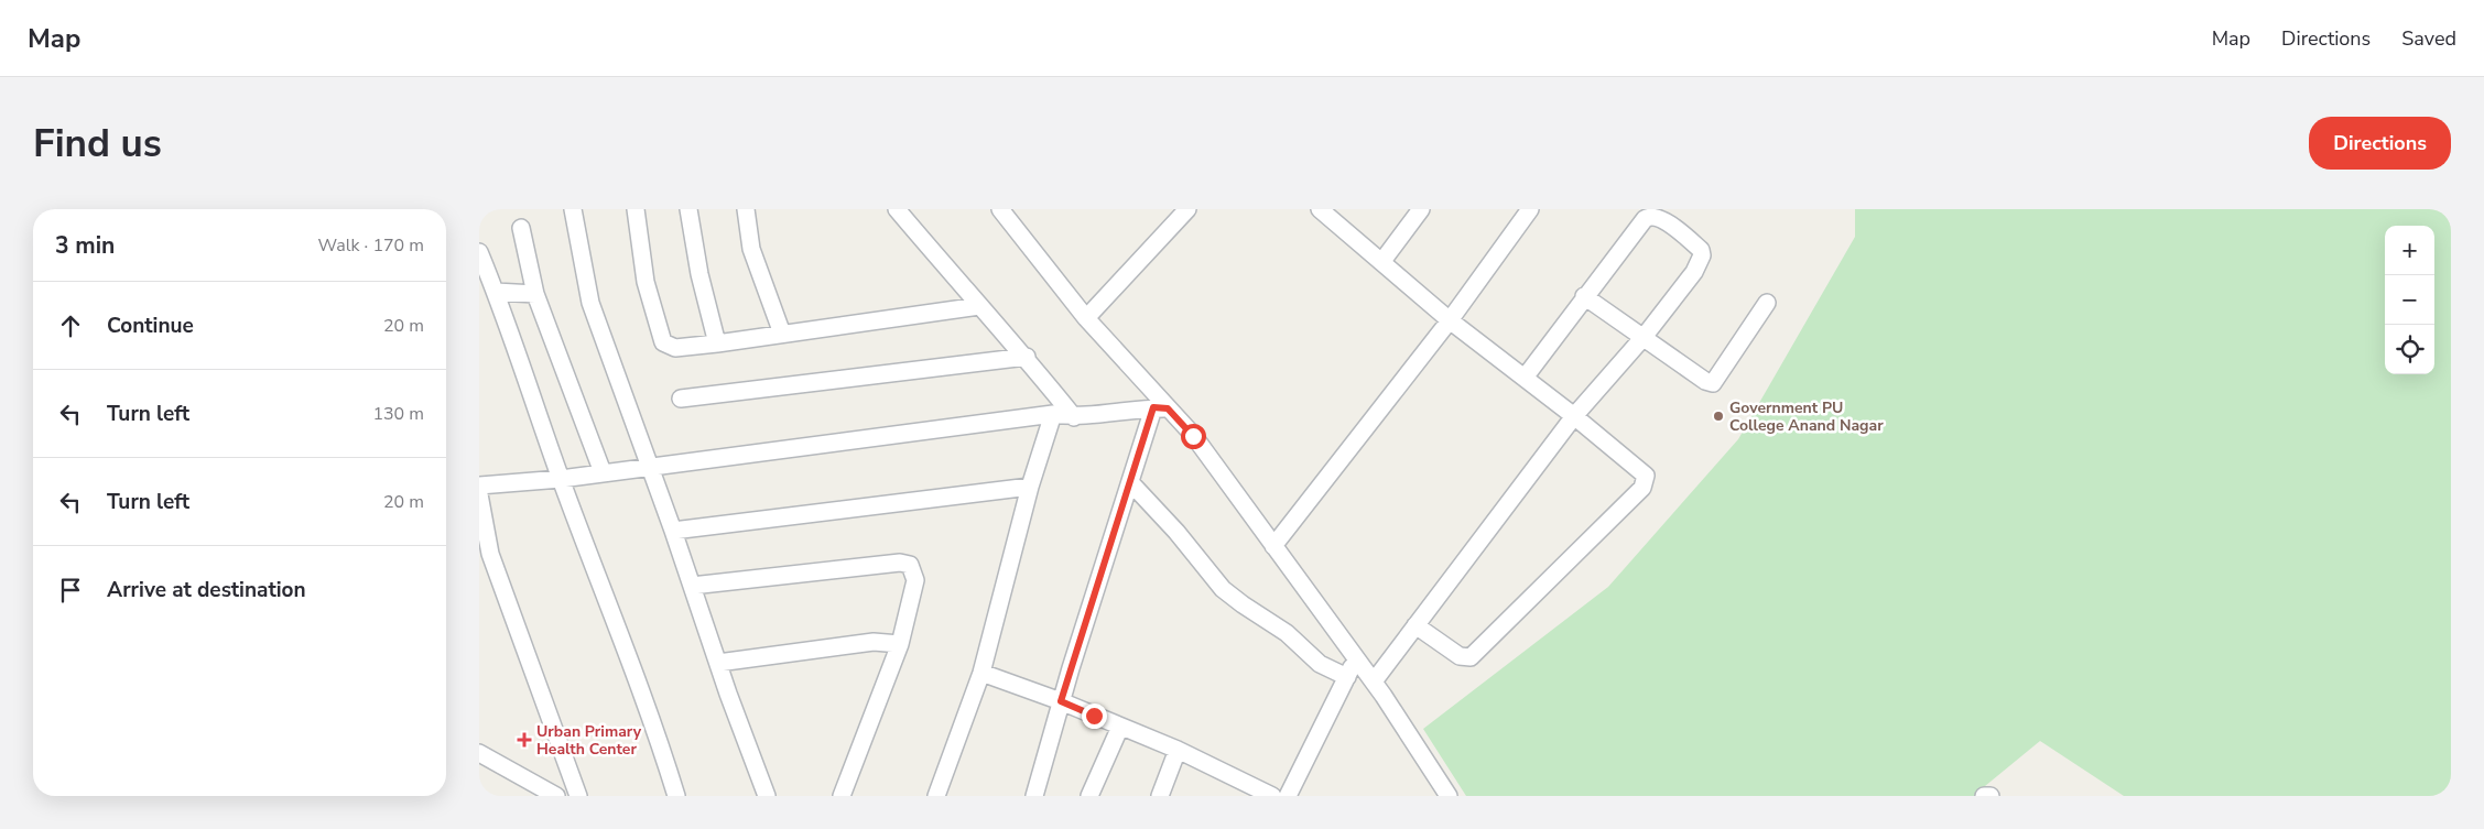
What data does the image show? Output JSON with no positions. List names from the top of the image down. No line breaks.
{"places":{"other":["Government PU College Anand Nagar"],"health":["Urban Primary Health Center"]},"page":{"header":"Map","nav":["Map","Directions","Saved"],"buttons":"Directions","title":"Find us","heading":["3 min","Walk · 170 m"],"map_buttons":["+","−"],"list":[["Continue","20 m"],["Turn left","130 m"],["Turn left","20 m"],"Arrive at destination"]}}
